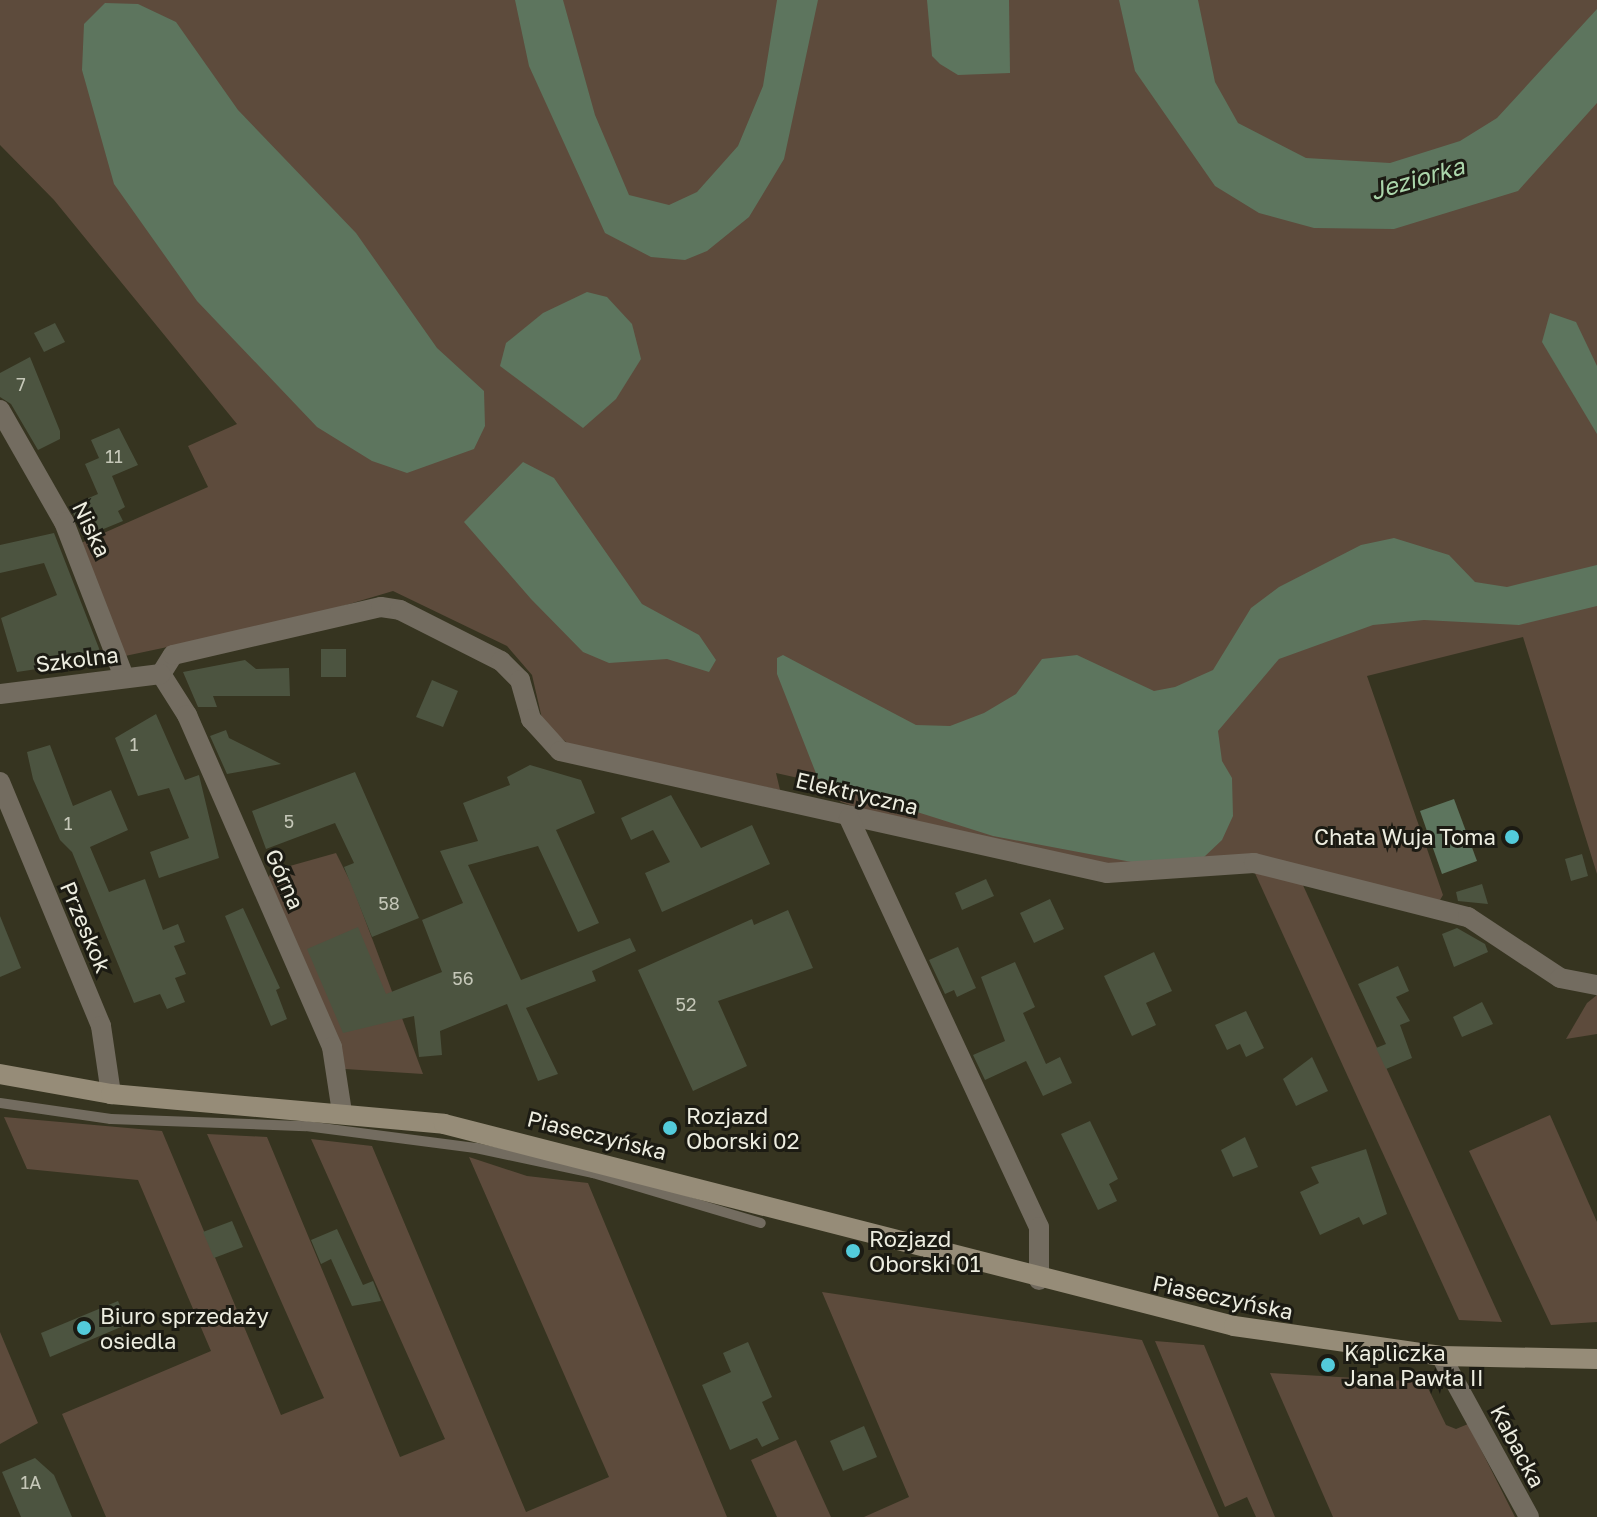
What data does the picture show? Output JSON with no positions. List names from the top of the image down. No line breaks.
{"streets":{"main road":["Piaseczyńska"],"street":["Niska","Szkolna","Elektryczna","Górna","Przeskok","Kabacka"]},"crossings":[["Niska","Szkolna"],["Szkolna","Elektryczna"],["Szkolna","Górna"],["Elektryczna","Górna"],["Górna","Piaseczyńska"],["Przeskok","Piaseczyńska"],["Piaseczyńska","Kabacka"]],"water":["Jeziorka"],"places":["Chata Wuja Toma","Rozjazd Oborski 02","Rozjazd Oborski 01","Biuro sprzedaży osiedla","Kapliczka Jana Pawła II"],"house_numbers":["7","11","1","5","1","58","56","52","1A"]}
